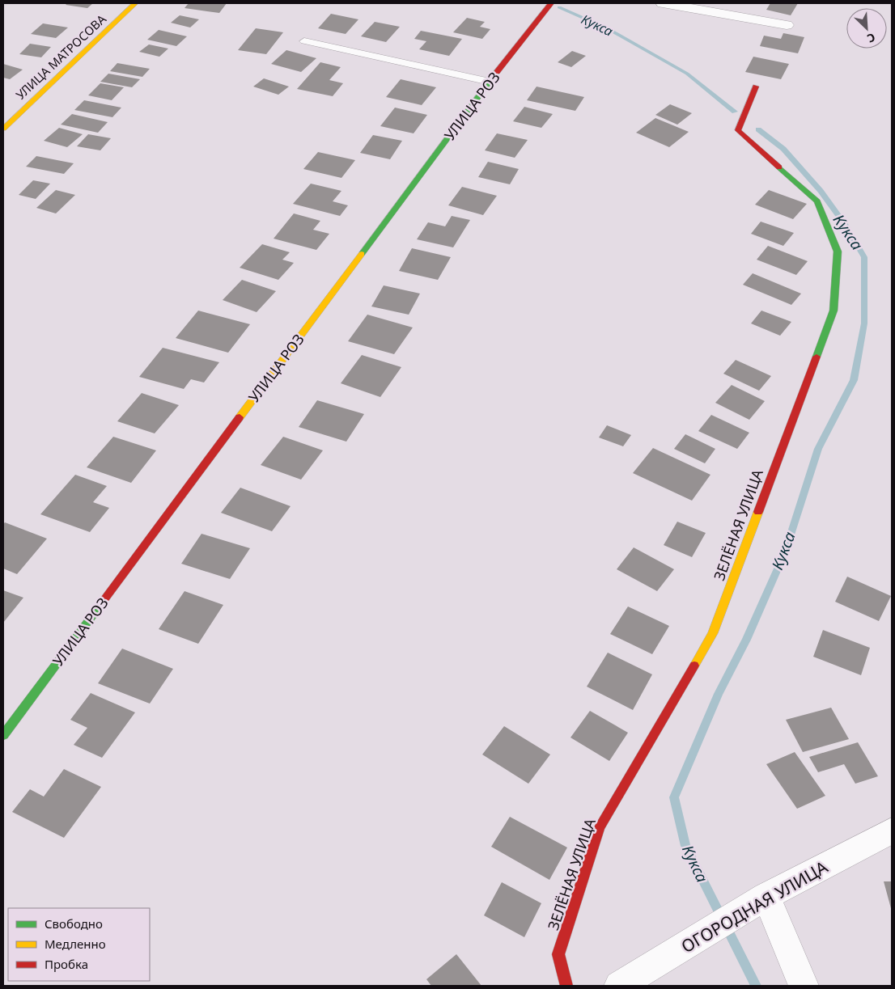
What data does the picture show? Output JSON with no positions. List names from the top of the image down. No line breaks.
{"streets":{"street":["УЛИЦА МАТРОСОВА","УЛИЦА РОЗ","ЗЕЛЁНАЯ УЛИЦА","ОГОРОДНАЯ УЛИЦА"]},"water":["Кукса"],"legend":["Свободно","Медленно","Пробка"],"north":"bottom right"}
